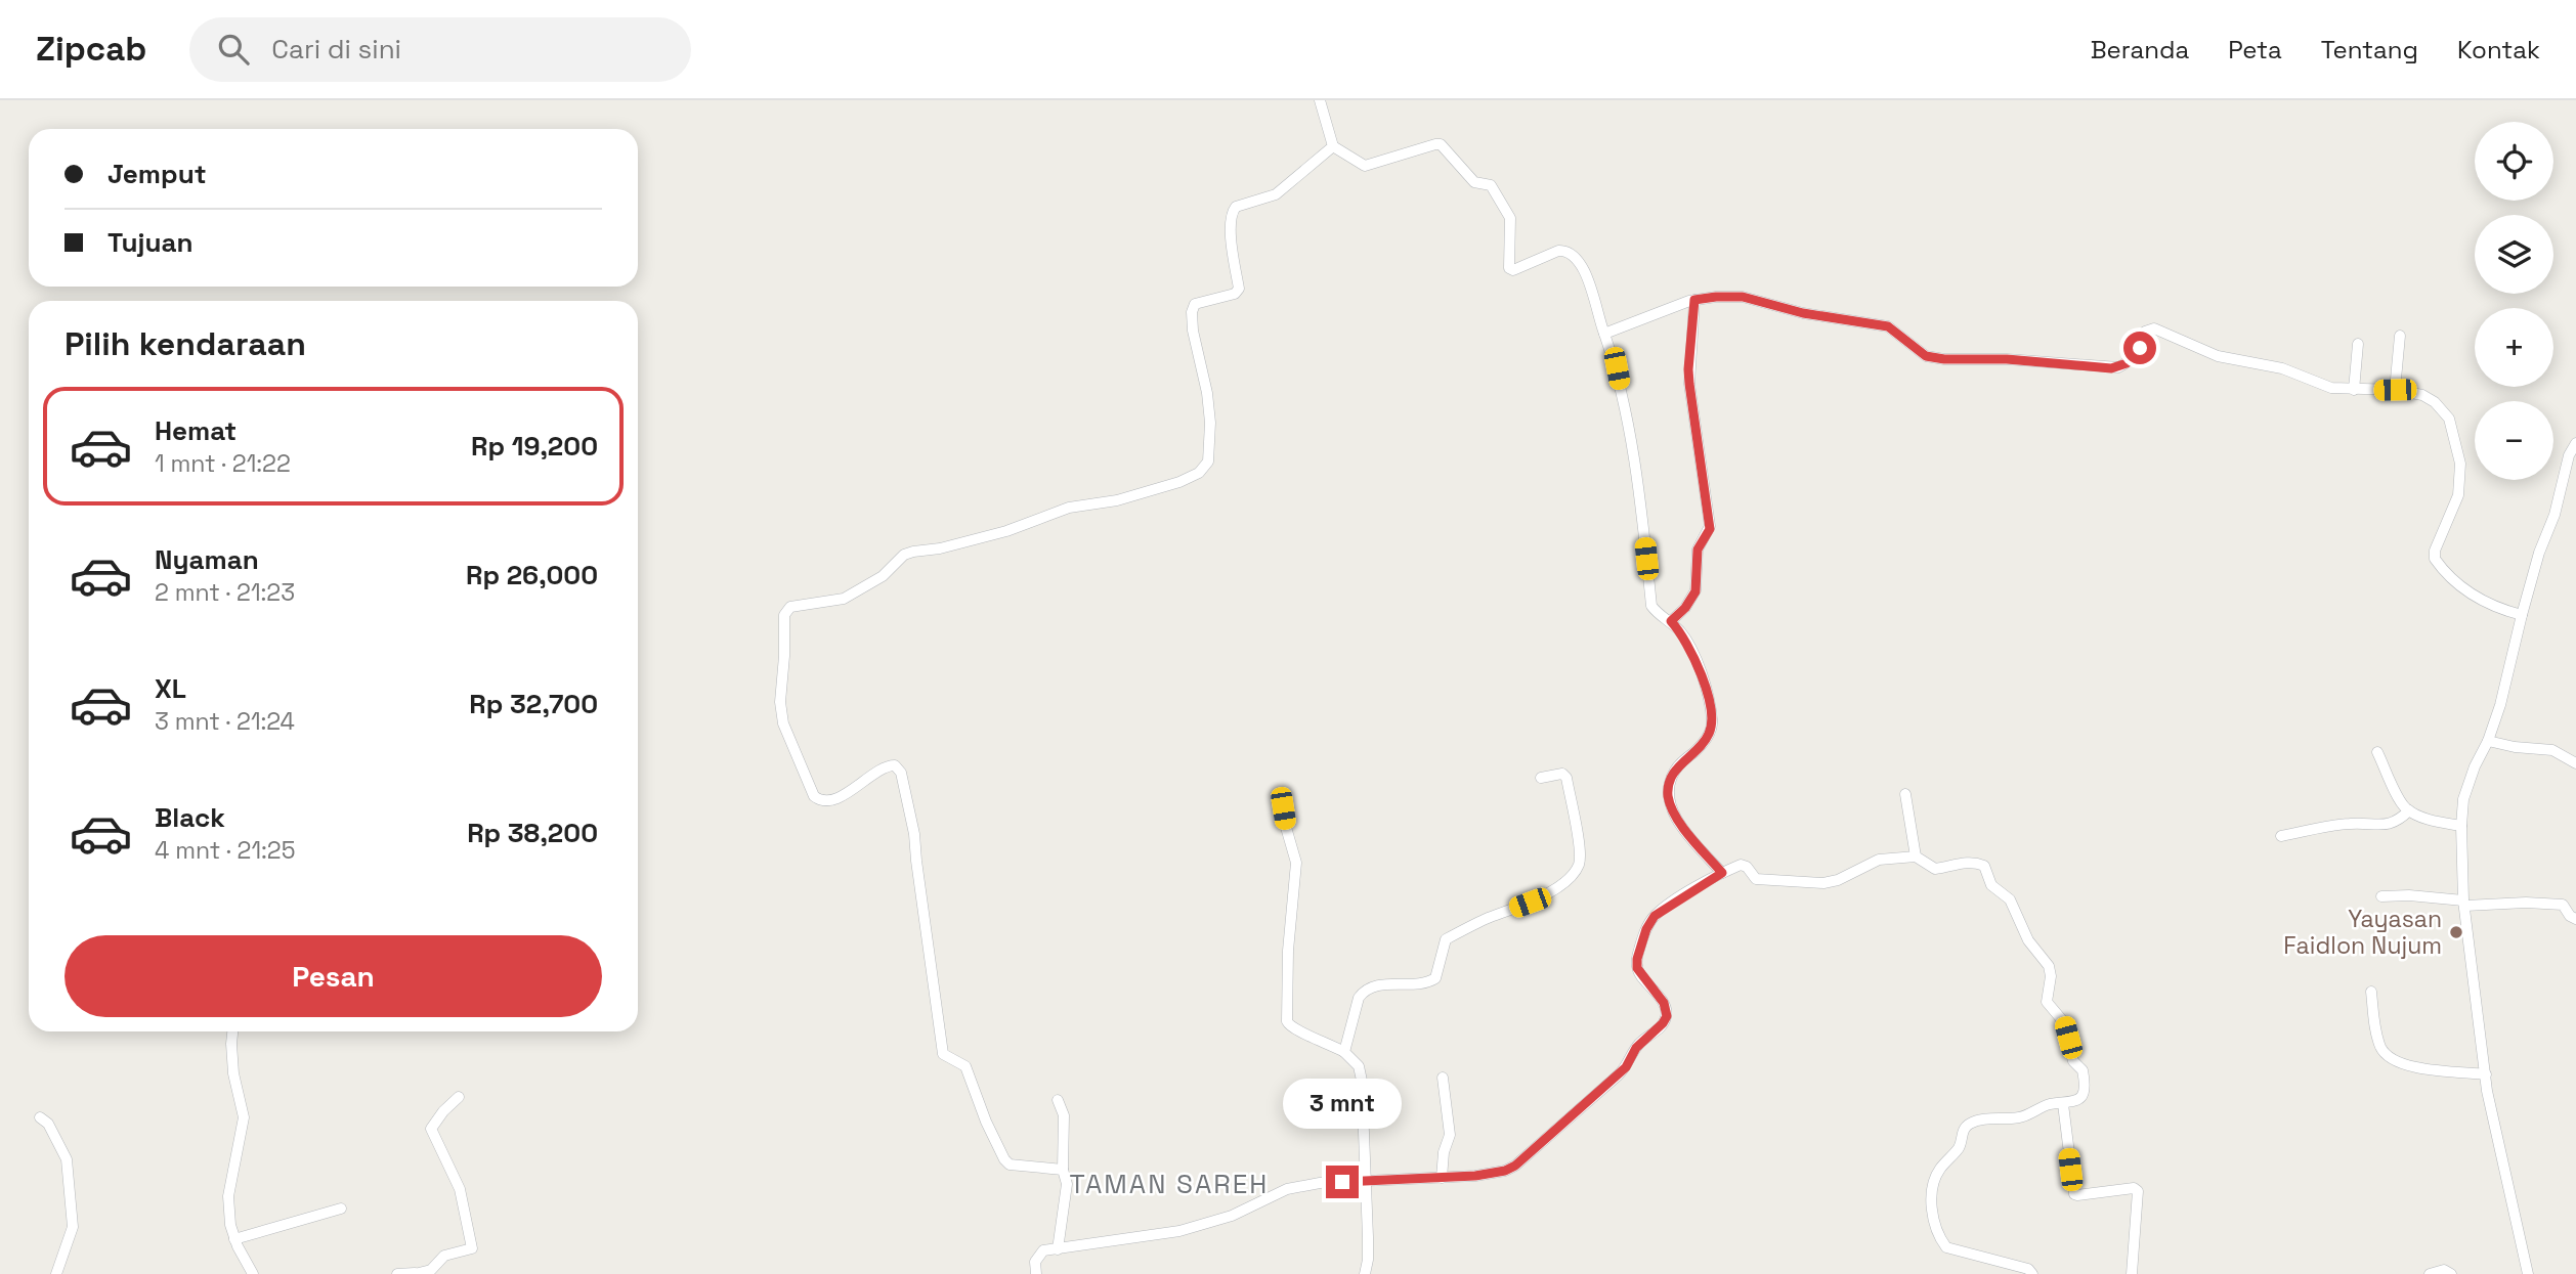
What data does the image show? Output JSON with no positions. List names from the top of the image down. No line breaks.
{"districts":["TAMAN SAREH"],"places":["Yayasan Faidlon Nujum"],"page":{"header":"Zipcab","search":"Cari di sini","nav":["Beranda","Peta","Tentang","Kontak"],"map_buttons":["+","−"],"banner":["Jemput","Tujuan"],"heading":"Pilih kendaraan","list":[{"name":"Hemat","note":"1 mnt · 21:22","value":"Rp 19,200"},{"name":"Nyaman","note":"2 mnt · 21:23","value":"Rp 26,000"},{"name":"XL","note":"3 mnt · 21:24","value":"Rp 32,700"},{"name":"Black","note":"4 mnt · 21:25","value":"Rp 38,200"}],"buttons":"Pesan","bubble":"3 mnt"}}
